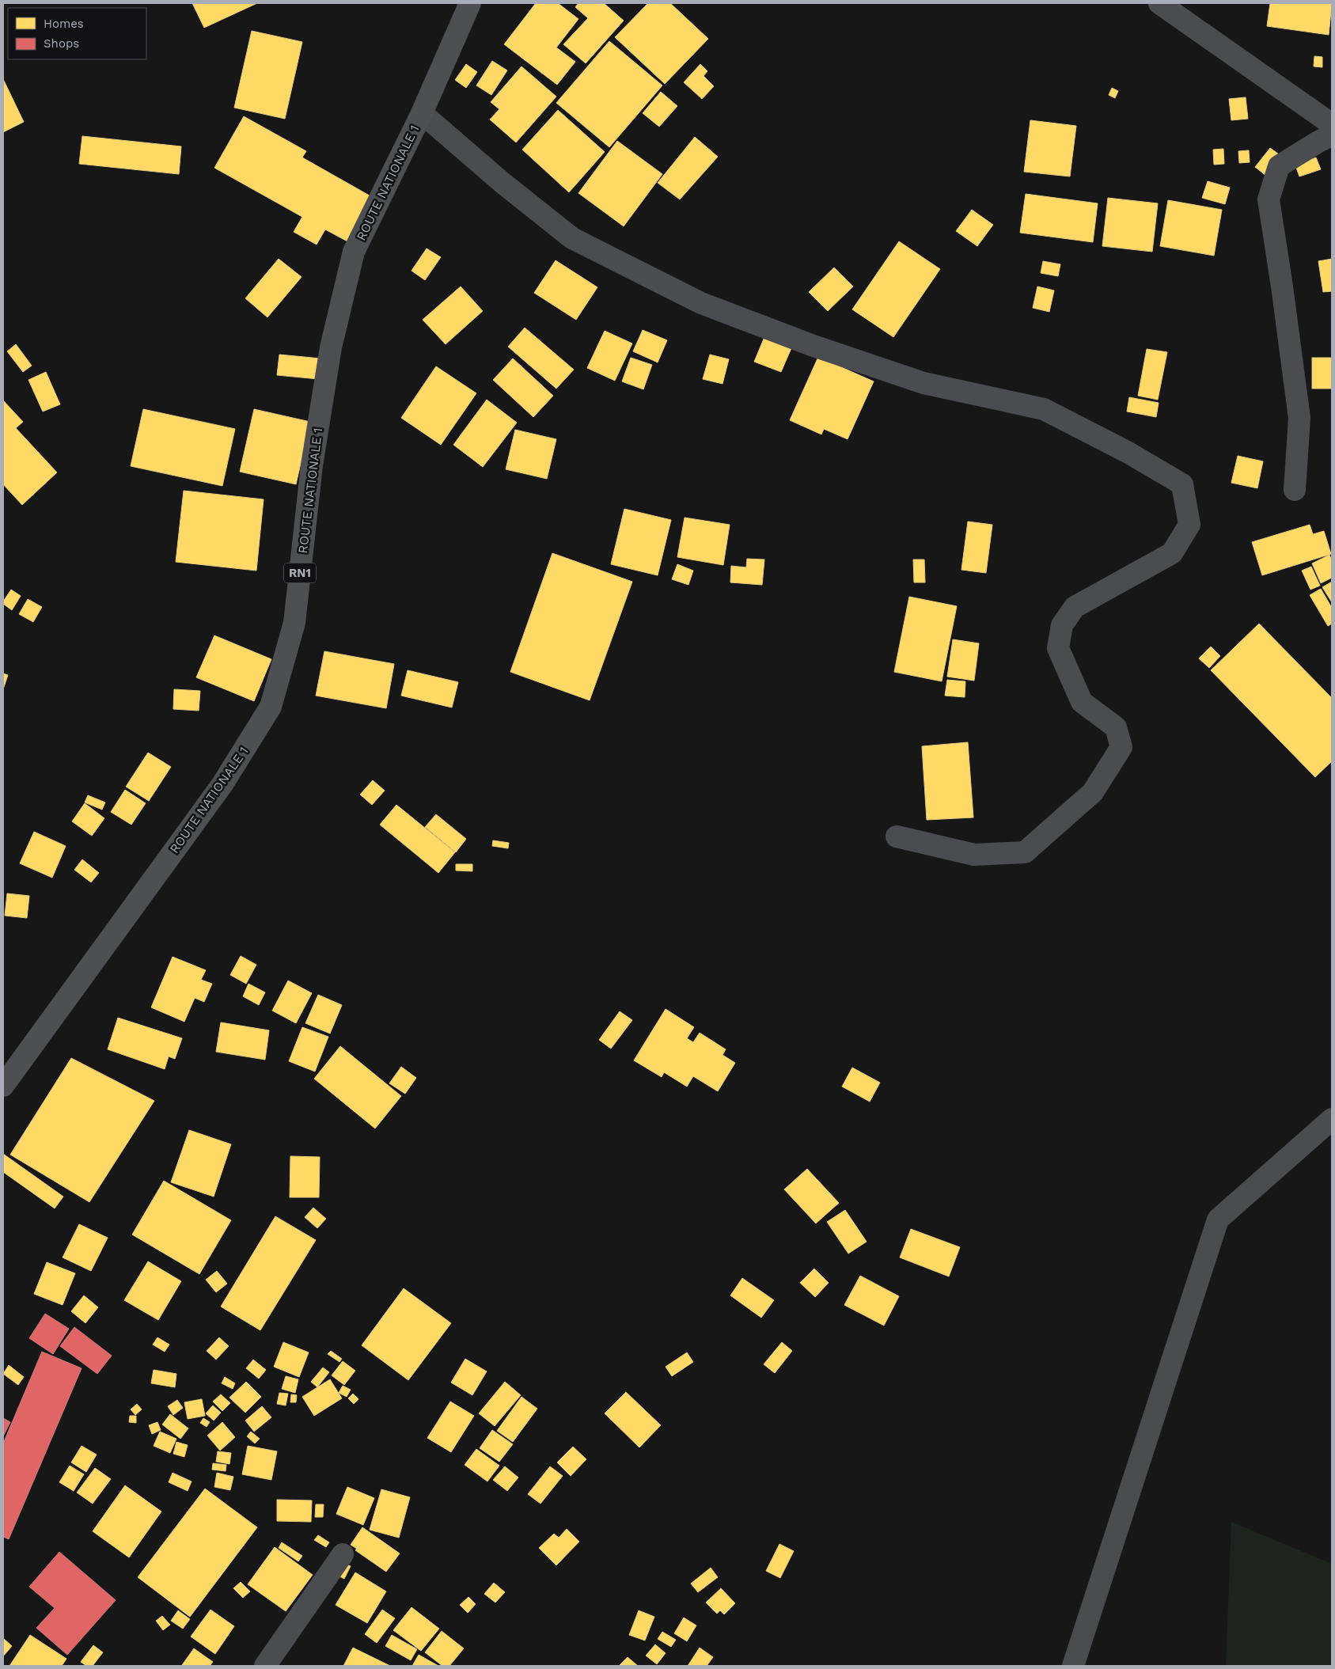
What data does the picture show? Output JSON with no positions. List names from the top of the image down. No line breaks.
{"streets":{"main road":["ROUTE NATIONALE 1","RN1"]},"legend":["Homes","Shops"]}
